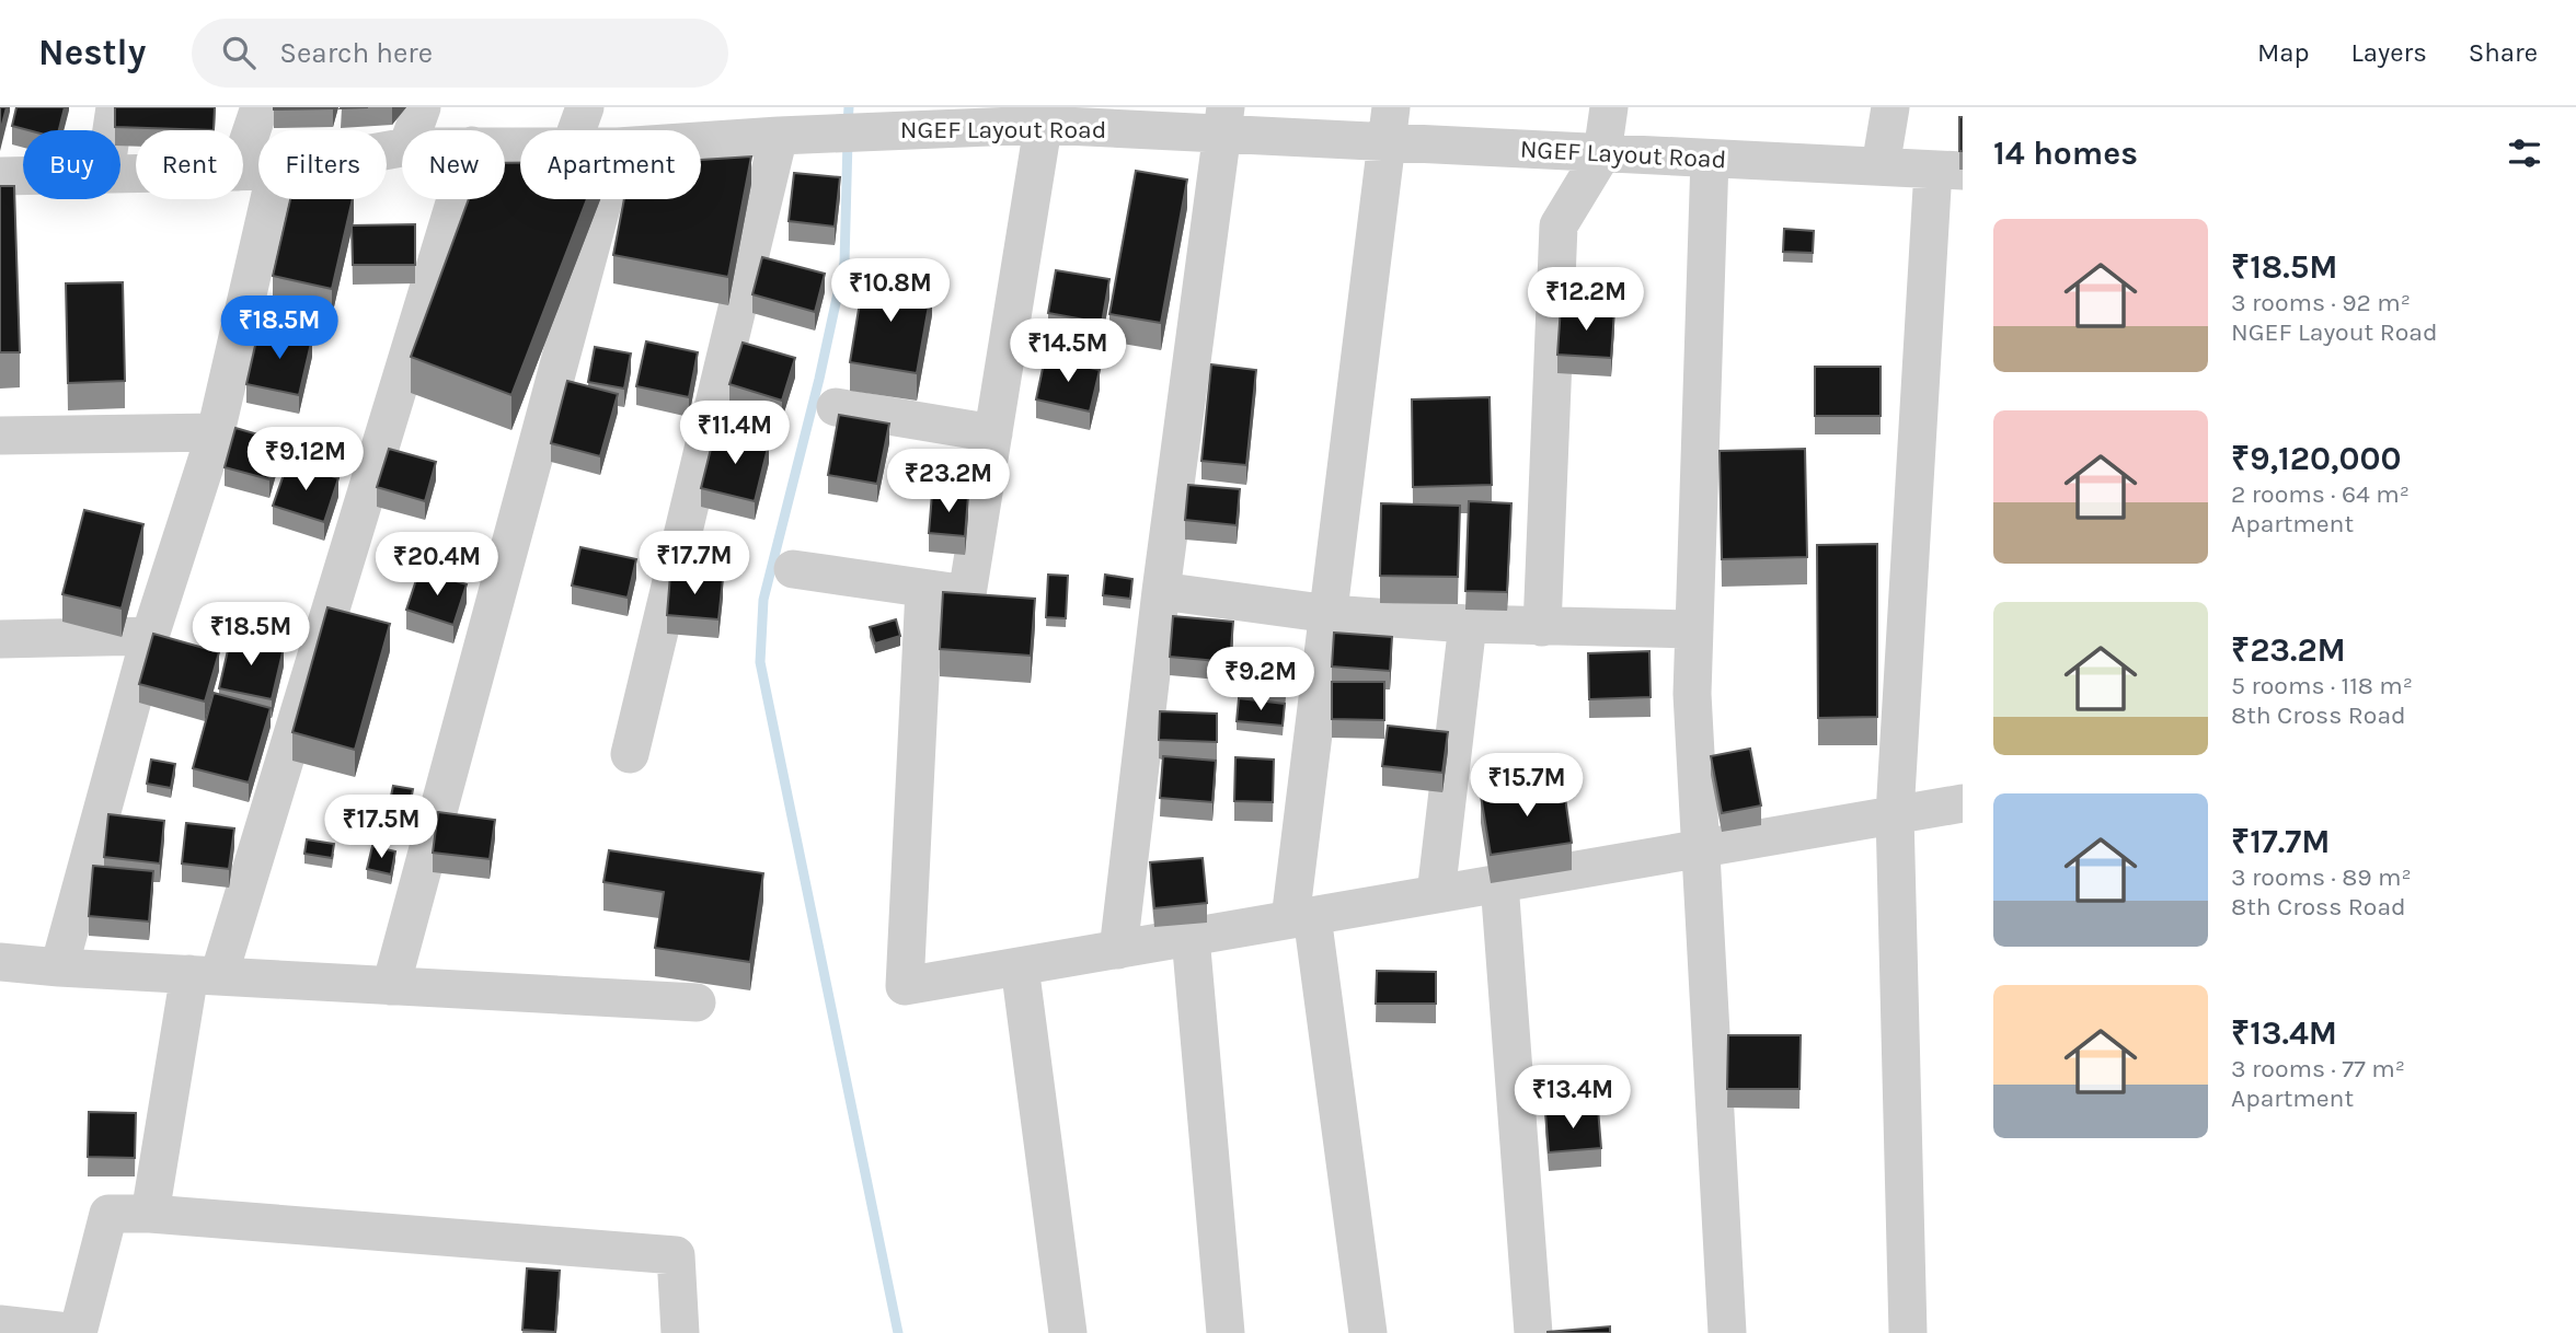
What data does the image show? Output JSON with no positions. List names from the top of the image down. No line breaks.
{"streets":{"street":["NGEF Layout Road"]},"page":{"header":"Nestly","search":"Search here","nav":["Map","Layers","Share"],"heading":"14 homes","chip":["Buy","Rent","Filters","New","Apartment"],"list":[{"name":"₹18.5M","note":"3 rooms · 92 m² · NGEF Layout Road"},{"name":"₹9,120,000","note":"2 rooms · 64 m² · Apartment"},{"name":"₹23.2M","note":"5 rooms · 118 m² · 8th Cross Road"},{"name":"₹17.7M","note":"3 rooms · 89 m² · 8th Cross Road"},{"name":"₹13.4M","note":"3 rooms · 77 m² · Apartment"}],"price":["₹10.8M","₹12.2M","₹18.5M","₹14.5M","₹11.4M","₹9.12M","₹23.2M","₹17.7M","₹20.4M","₹18.5M","₹9.2M","₹15.7M","₹17.5M","₹13.4M"]}}
